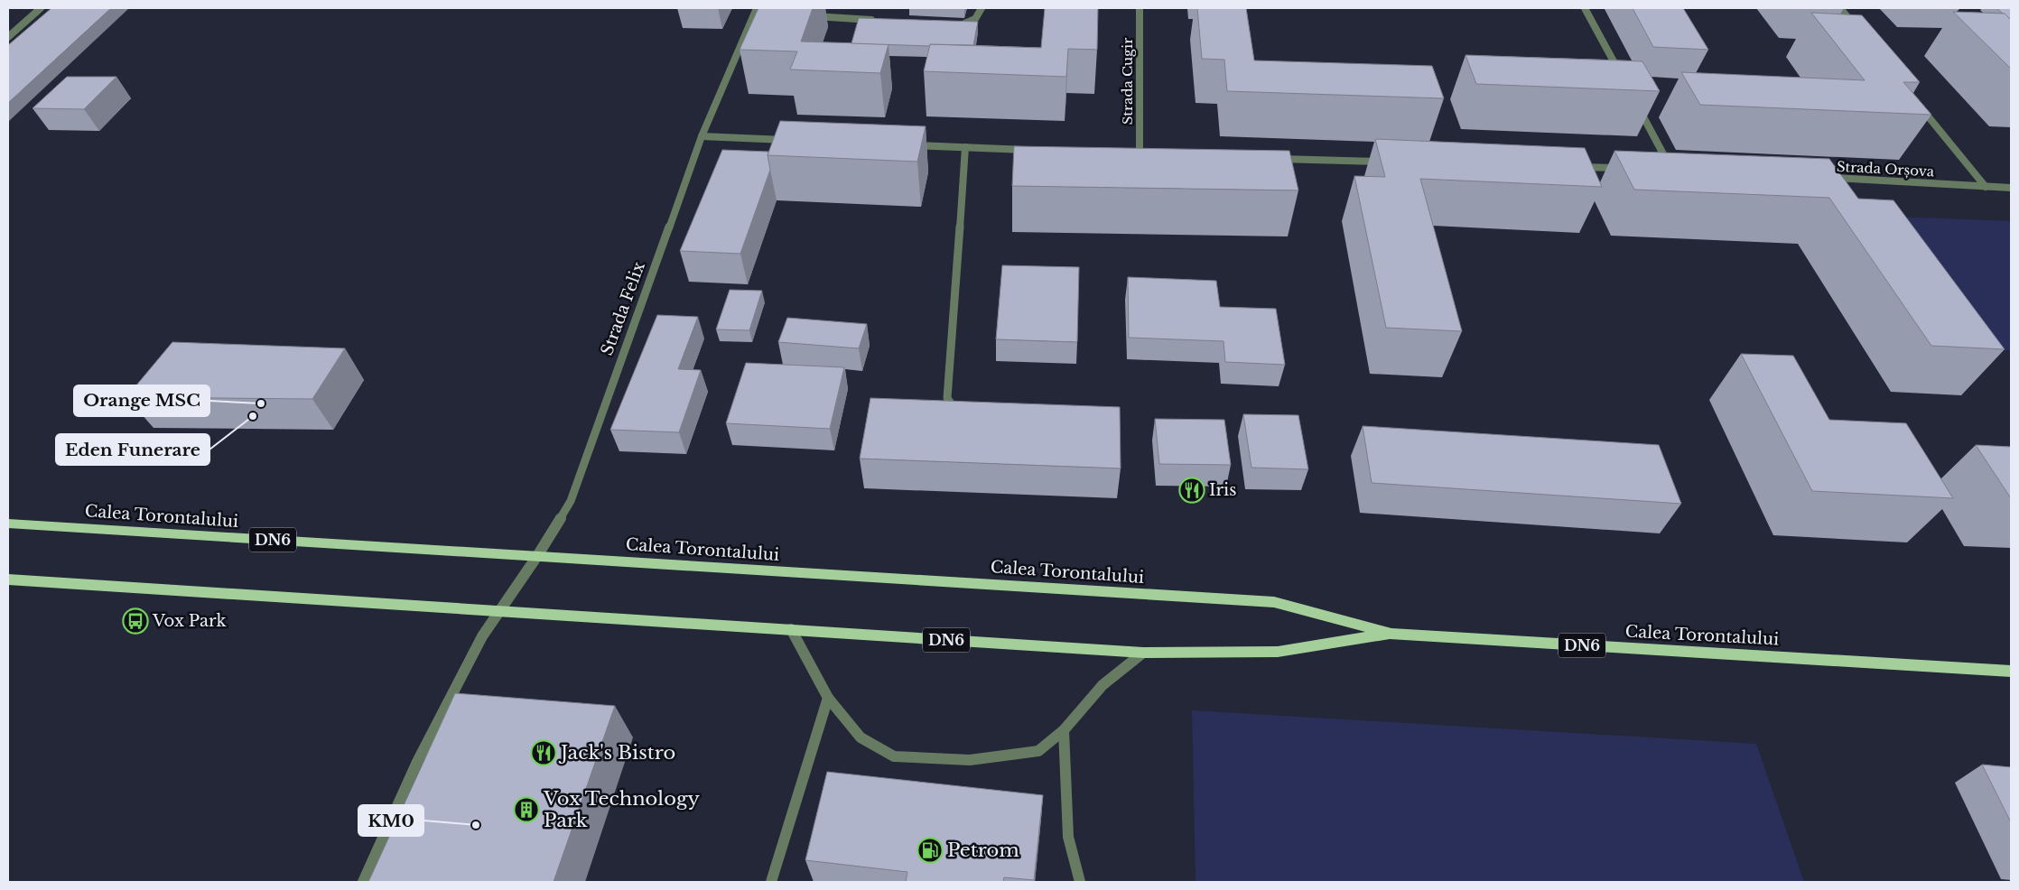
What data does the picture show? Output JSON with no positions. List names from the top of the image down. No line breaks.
{"streets":{"main road":["Calea Torontalului","DN6"],"street":["Strada Cugir","Strada Orșova","Strada Felix"]},"crossings":[["Strada Felix","Calea Torontalului"]],"places":{"other":["Orange MSC","Eden Funerare","KM0"],"restaurant":["Iris","Jack's Bistro"],"bus stop":["Vox Park"],"building":["Vox Technology Park"],"fuel station":["Petrom"]}}
